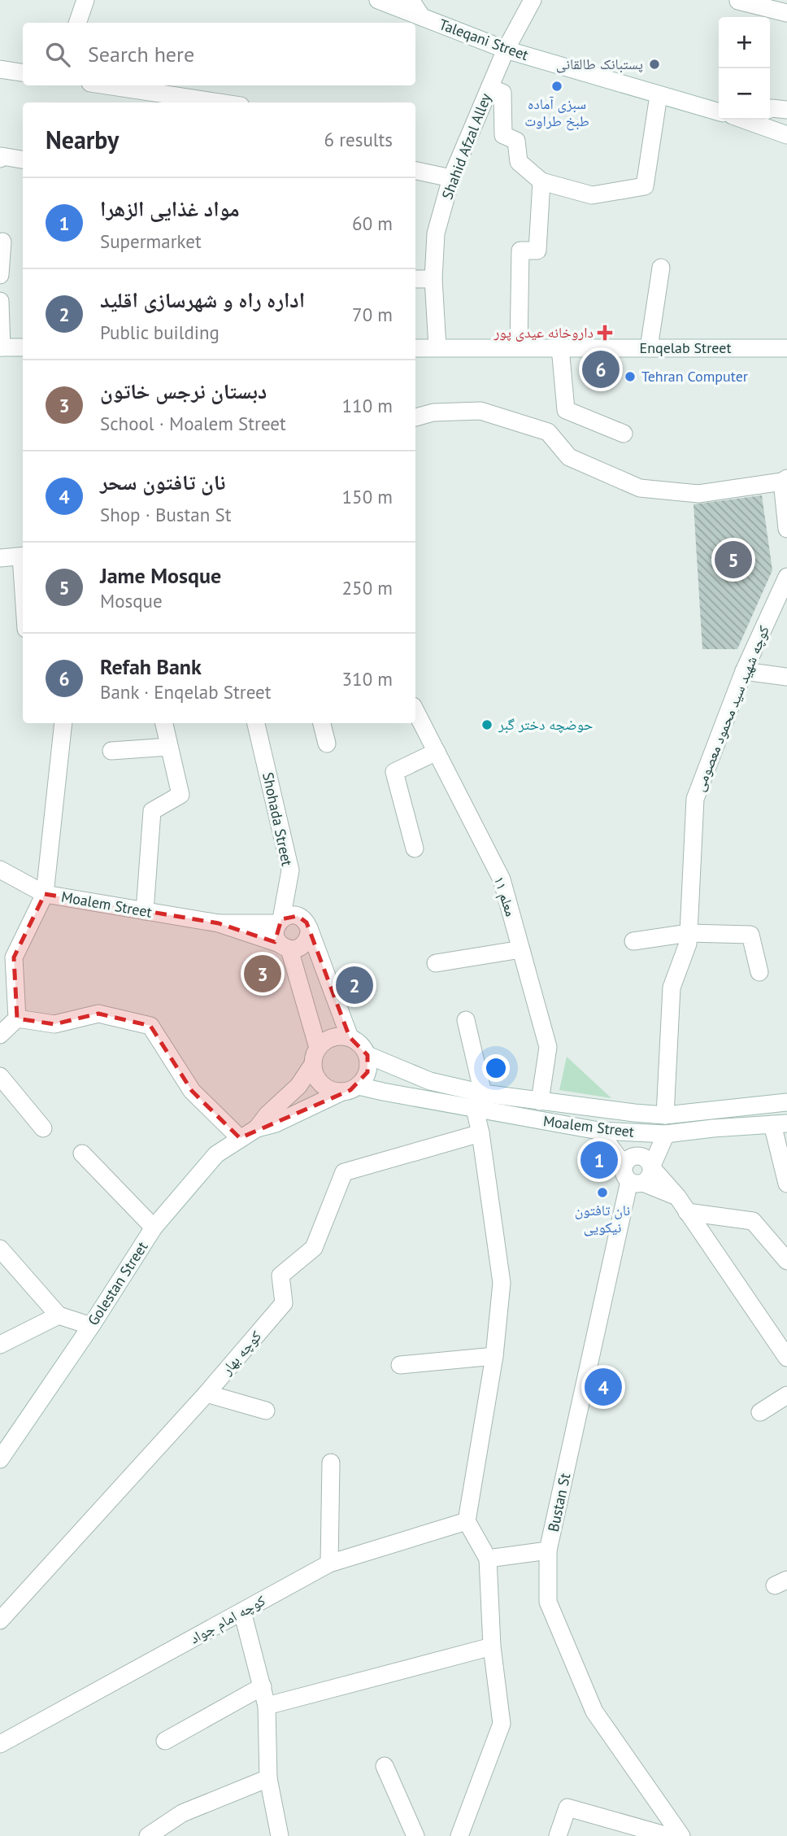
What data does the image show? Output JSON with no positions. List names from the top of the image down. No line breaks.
{"streets":{"street":["Taleqani Street","Shahid Afzal Alley","Enqelab Street","کوچه شهید سید محمود معصومی","Shohada Street","معلم ۱۱","Moalem Street","Golestan Street","کوچه بهار","Bustan St","کوچه امام جواد"]},"crossings":[["Taleqani Street","Shahid Afzal Alley"],["Shahid Afzal Alley","Enqelab Street"],["کوچه شهید سید محمود معصومی","Moalem Street"],["Shohada Street","Moalem Street"],["معلم ۱۱","Moalem Street"],["Moalem Street","Bustan St"]],"places":{"other":["پستبانک طالقانی","سبزی آماده طبخ طراوت","Tehran Computer","حوضچه دختر گبر","نان تافتون نیکویی"],"health":["داروخانه عیدی پور"]},"page":{"map_buttons":["+","−"],"search":"Search here","heading":["Nearby","6 results"],"list":[{"mark":"1","name":"مواد غذایی الزهرا","note":"Supermarket","value":"60 m"},{"mark":"2","name":"اداره راه و شهرسازی اقلید","note":"Public building","value":"70 m"},{"mark":"3","name":"دبستان نرجس خاتون","note":"School · Moalem Street","value":"110 m"},{"mark":"4","name":"نان تافتون سحر","note":"Shop · Bustan St","value":"150 m"},{"mark":"5","name":"Jame Mosque","note":"Mosque","value":"250 m"},{"mark":"6","name":"Refah Bank","note":"Bank · Enqelab Street","value":"310 m"}],"pins":["6","5","3","2","1","4"]}}
